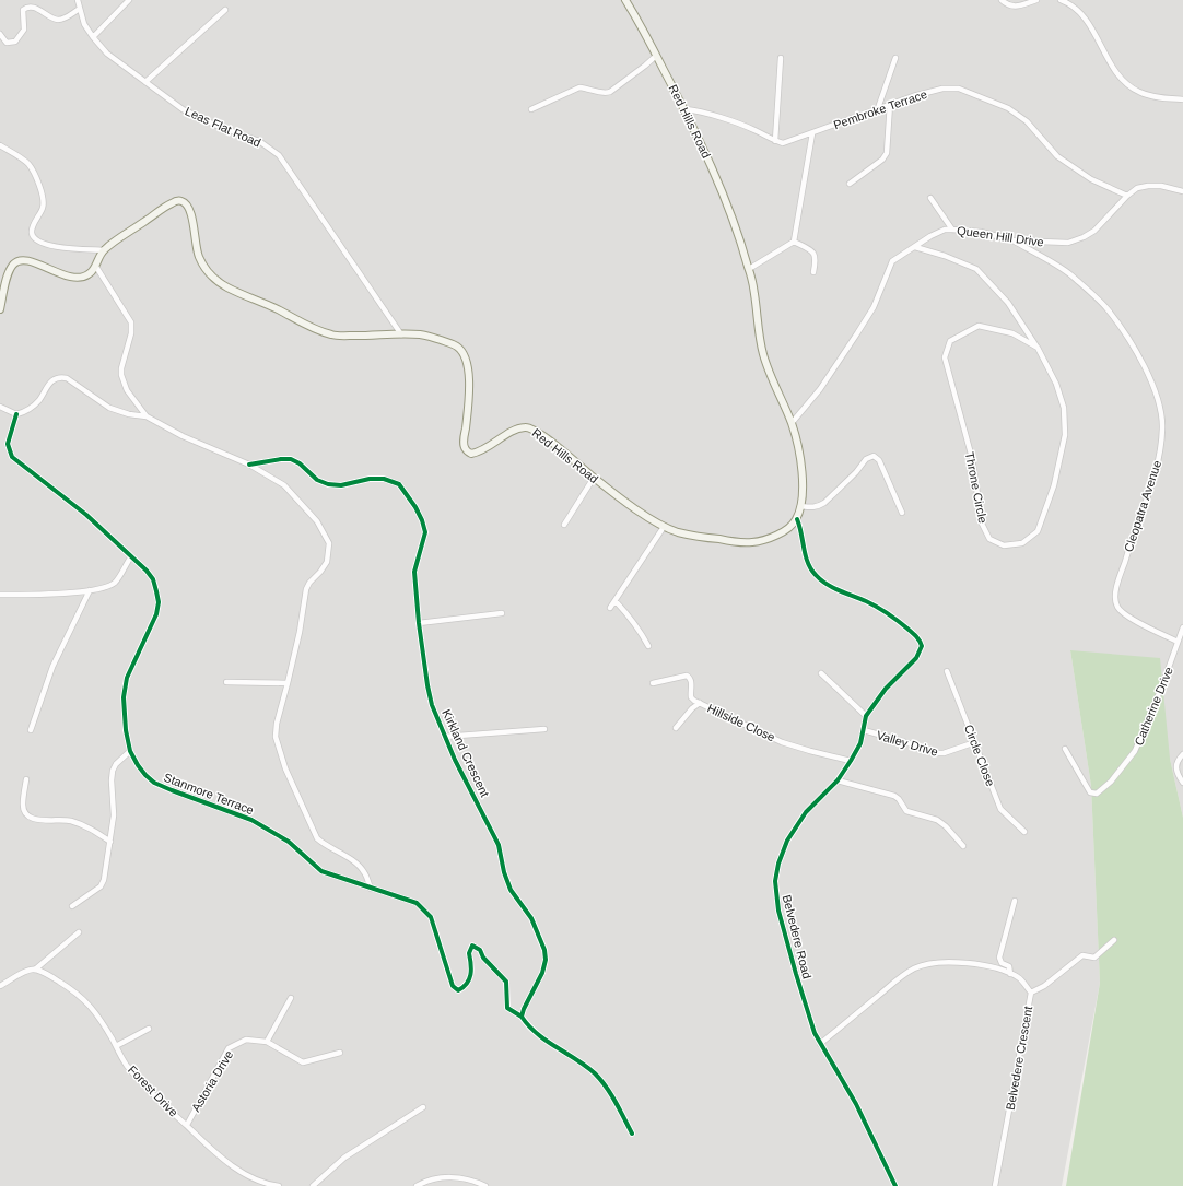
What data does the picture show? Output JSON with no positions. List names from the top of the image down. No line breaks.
{"streets":{"main road":["Red Hills Road"],"street":["Pembroke Terrace","Leas Flat Road","Queen Hill Drive","Throne Circle","Cleopatra Avenue","Catherine Drive","Hillside Close","Valley Drive","Kirkland Crescent","Circle Close","Stanmore Terrace","Belvedere Road","Belvedere Crescent","Astoria Drive","Forest Drive"]},"crossings":[["Pembroke Terrace","Queen Hill Drive"],["Red Hills Road","Leas Flat Road"],["Red Hills Road","Queen Hill Drive"],["Red Hills Road","Belvedere Road"],["Queen Hill Drive","Throne Circle"],["Queen Hill Drive","Cleopatra Avenue"],["Cleopatra Avenue","Catherine Drive"],["Hillside Close","Belvedere Road"],["Valley Drive","Circle Close"],["Valley Drive","Belvedere Road"],["Kirkland Crescent","Stanmore Terrace"],["Belvedere Road","Belvedere Crescent"],["Astoria Drive","Forest Drive"]]}
